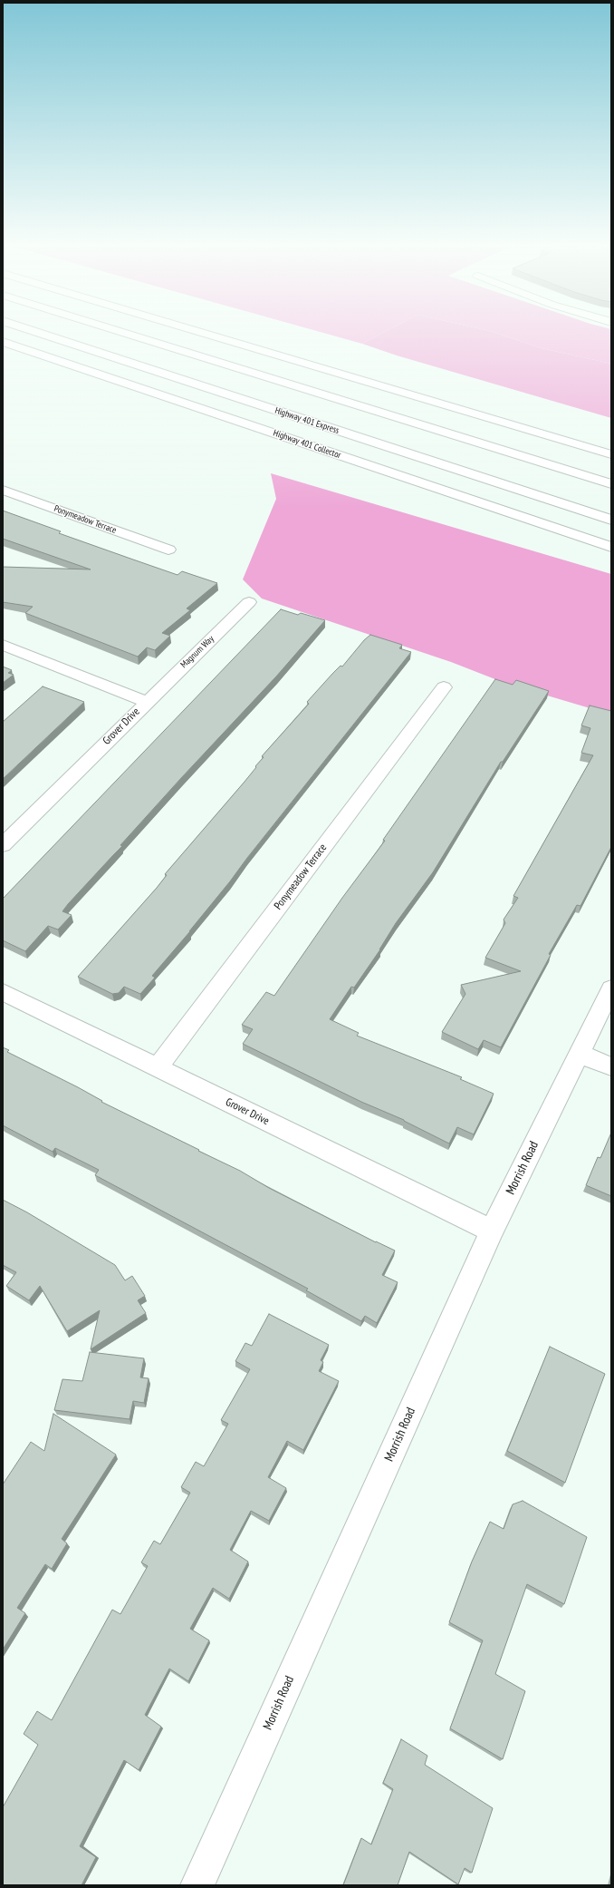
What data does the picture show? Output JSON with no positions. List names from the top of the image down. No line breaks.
{"streets":{"main road":["Highway 401 Express","Highway 401 Collector","Ponymeadow Terrace","Magnum Way","Grover Drive","Morrish Road"]},"crossings":[["Ponymeadow Terrace","Grover Drive"],["Magnum Way","Grover Drive"],["Grover Drive","Morrish Road"]]}
